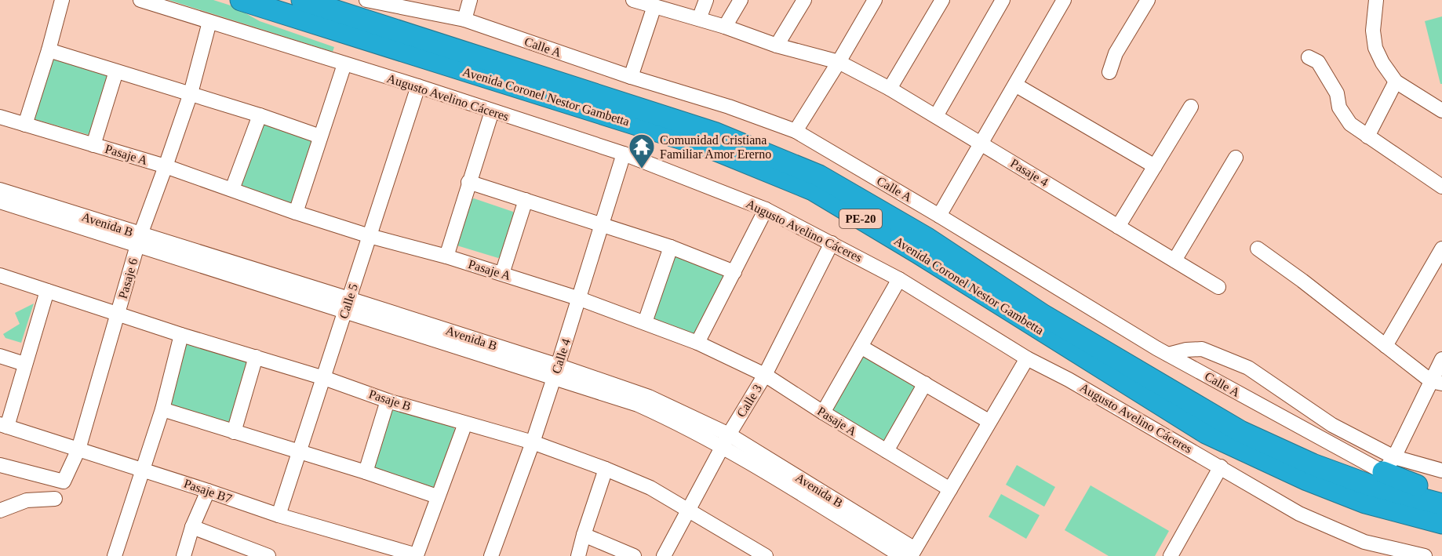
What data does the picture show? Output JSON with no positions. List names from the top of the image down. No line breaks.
{"streets":{"highway":["Avenida Coronel Nestor Gambetta","PE-20"],"street":["Calle A","Augusto Avelino Cáceres","Pasaje A","Pasaje 4","Avenida B","Pasaje 6","Calle 5","Calle 4","Pasaje B","Calle 3","Pasaje B7"]},"crossings":[["Augusto Avelino Cáceres","Pasaje 6"],["Augusto Avelino Cáceres","Calle 5"],["Augusto Avelino Cáceres","Calle 4"],["Augusto Avelino Cáceres","Calle 3"],["Pasaje A","Pasaje 6"],["Pasaje A","Calle 5"],["Pasaje A","Calle 4"],["Pasaje A","Calle 3"],["Avenida B","Pasaje 6"],["Avenida B","Calle 5"],["Avenida B","Calle 4"],["Avenida B","Calle 3"],["Pasaje 6","Pasaje B"],["Pasaje 6","Pasaje B7"],["Calle 5","Pasaje B"],["Calle 5","Pasaje B7"],["Calle 4","Pasaje B"],["Pasaje B","Calle 3"]],"places":{"temple":["Comunidad Cristiana Familiar Amor Ererno"]}}
